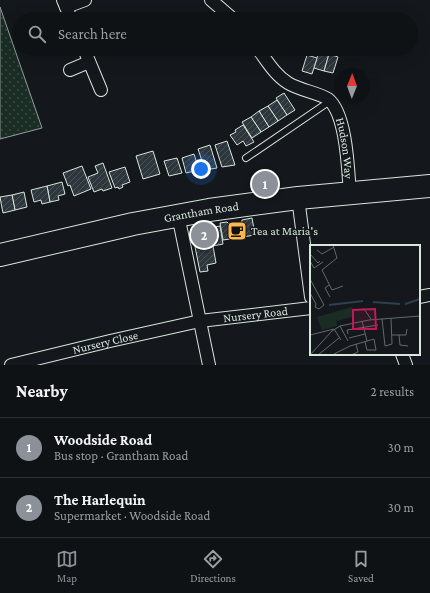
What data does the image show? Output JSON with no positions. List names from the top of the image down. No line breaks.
{"streets":{"highway":["Grantham Road"],"street":["Hudson Way","Nursery Road","Nursery Close"]},"crossings":[["Hudson Way","Grantham Road"],["Nursery Road","Nursery Close"]],"places":{"cafe":["Tea at Maria's"]},"north":"top","page":{"search":"Search here","pins":["1","2"],"heading":["Nearby","2 results"],"list":[{"mark":"1","name":"Woodside Road","note":"Bus stop · Grantham Road","value":"30 m"},{"mark":"2","name":"The Harlequin","note":"Supermarket · Woodside Road","value":"30 m"}],"nav":["Map","Directions","Saved"]}}
